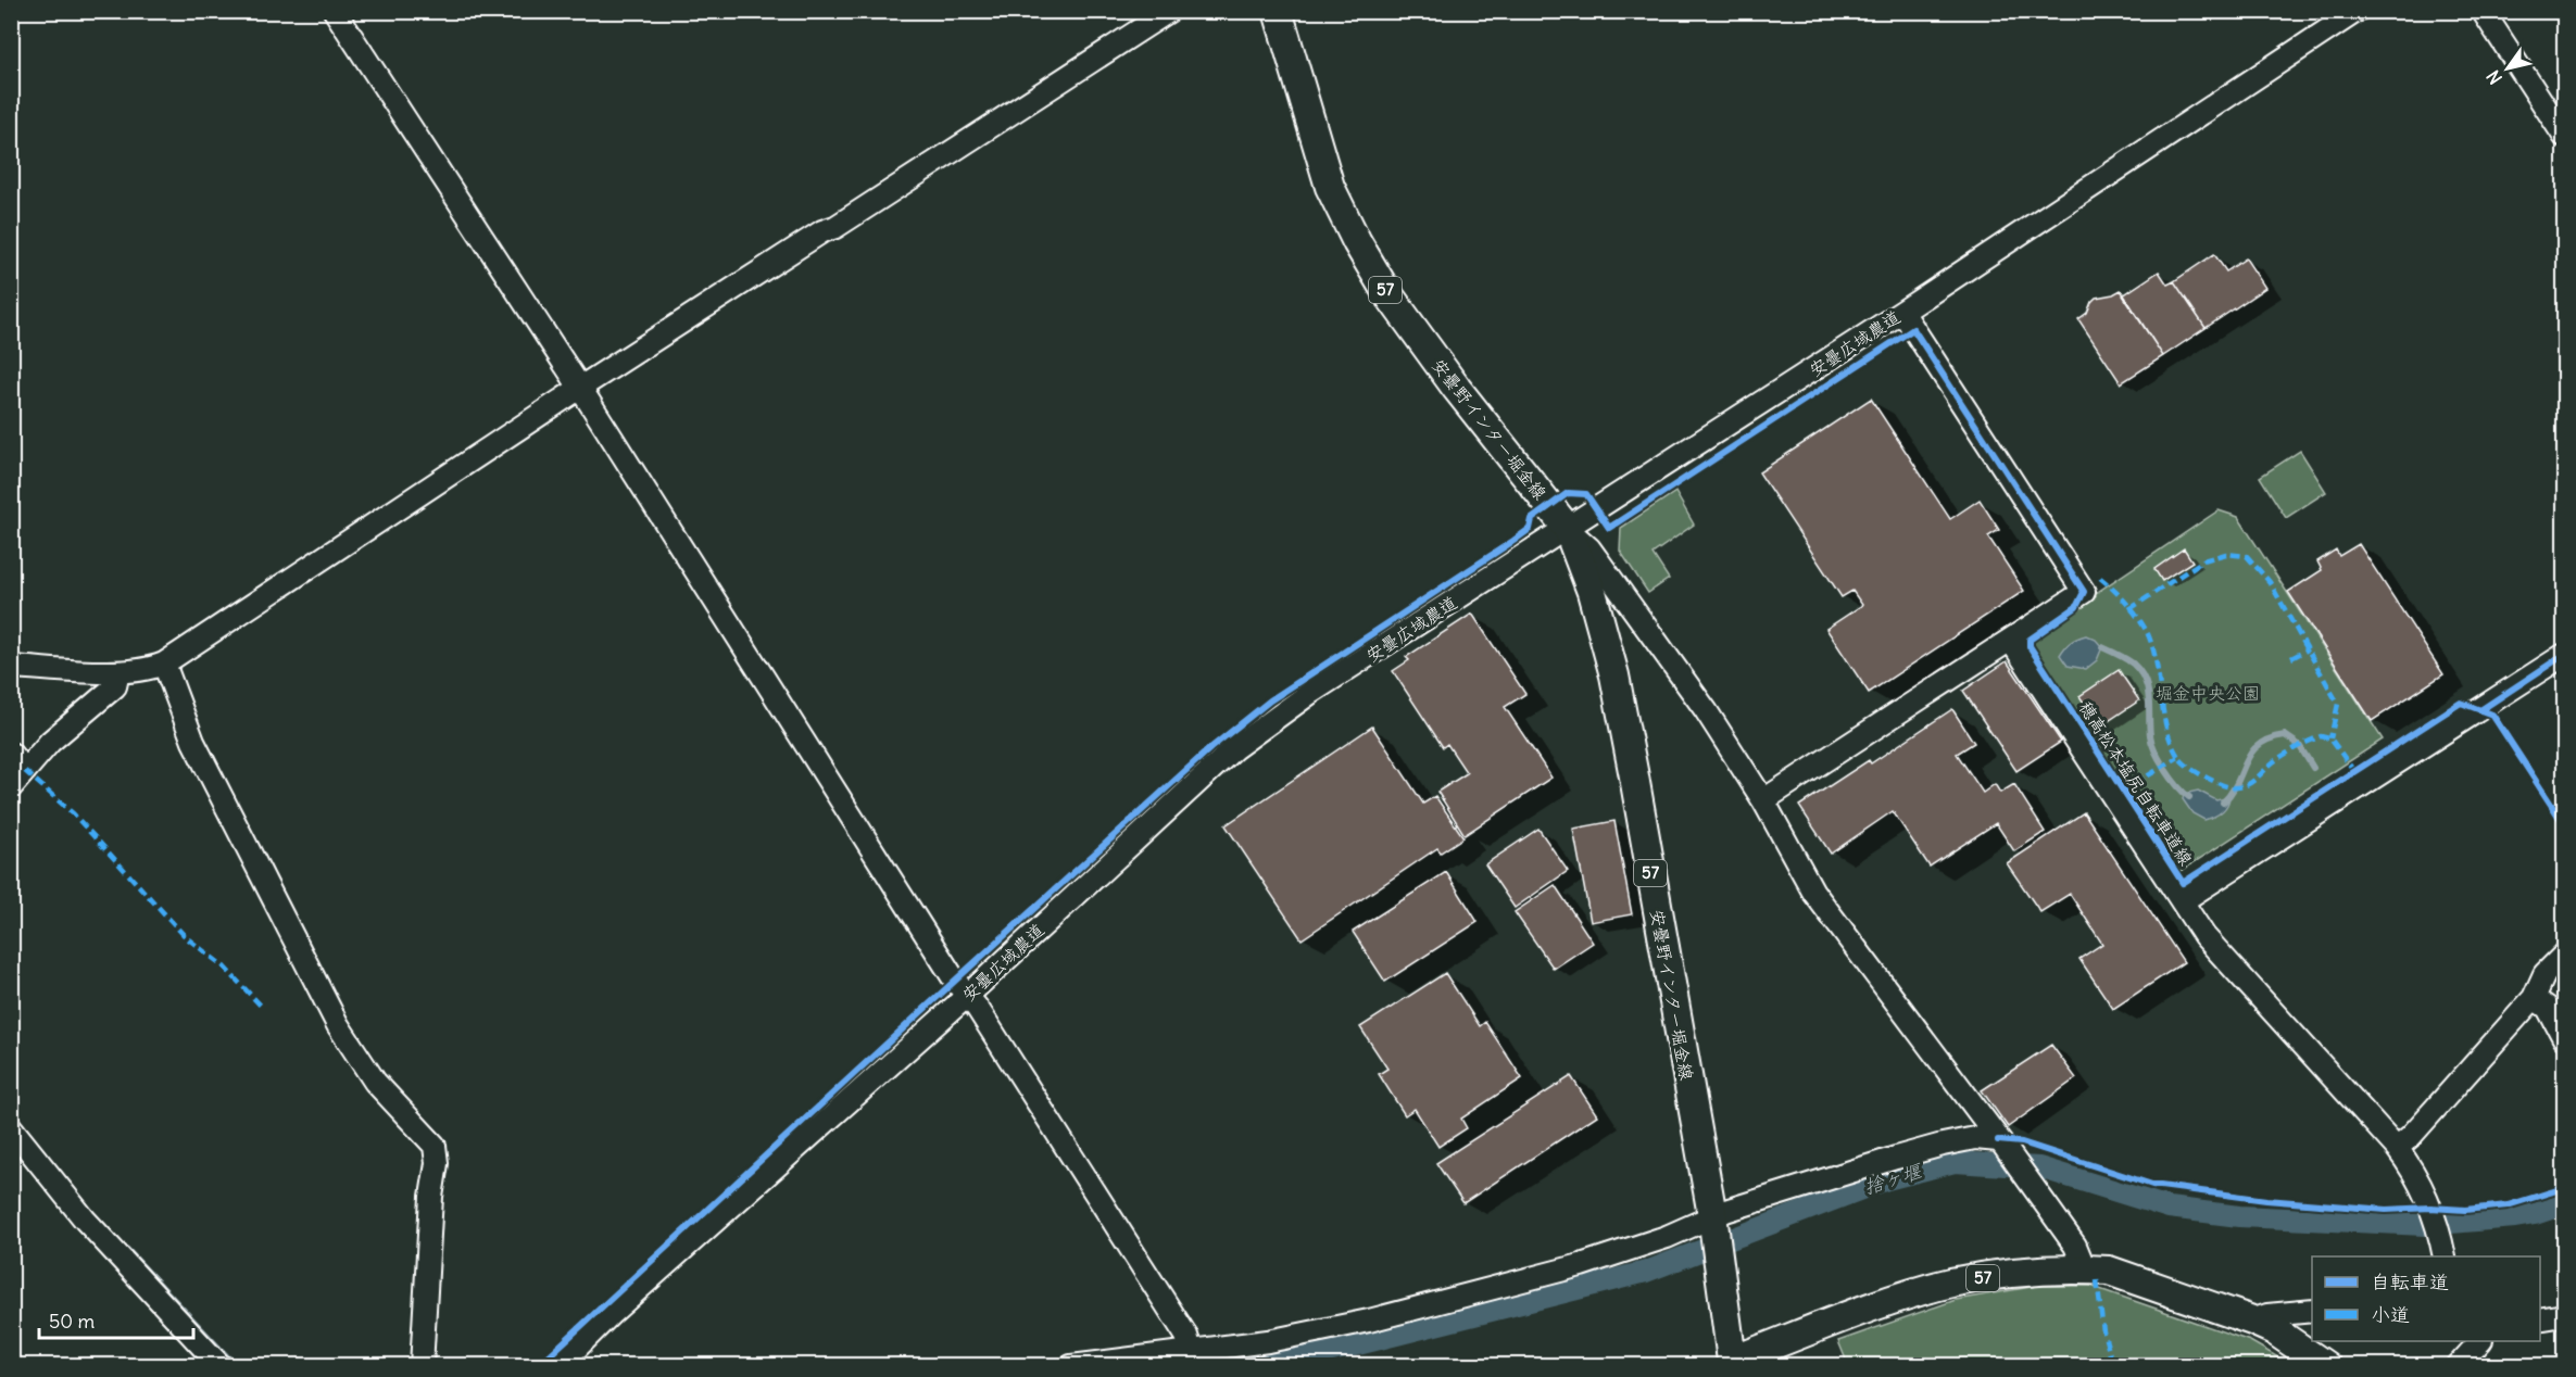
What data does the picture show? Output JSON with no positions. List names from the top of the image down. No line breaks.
{"streets":{"main road":["57","安曇野インター堀金線"],"street":["安曇広域農道"],"cycle path":["穂高松本塩尻自転車道線"]},"crossings":[["安曇広域農道","安曇野インター堀金線"]],"water":["捨ヶ堰"],"parks":["堀金中央公園"],"legend":["自転車道","小道"],"scale_bar":"50 m","north":"bottom left"}
